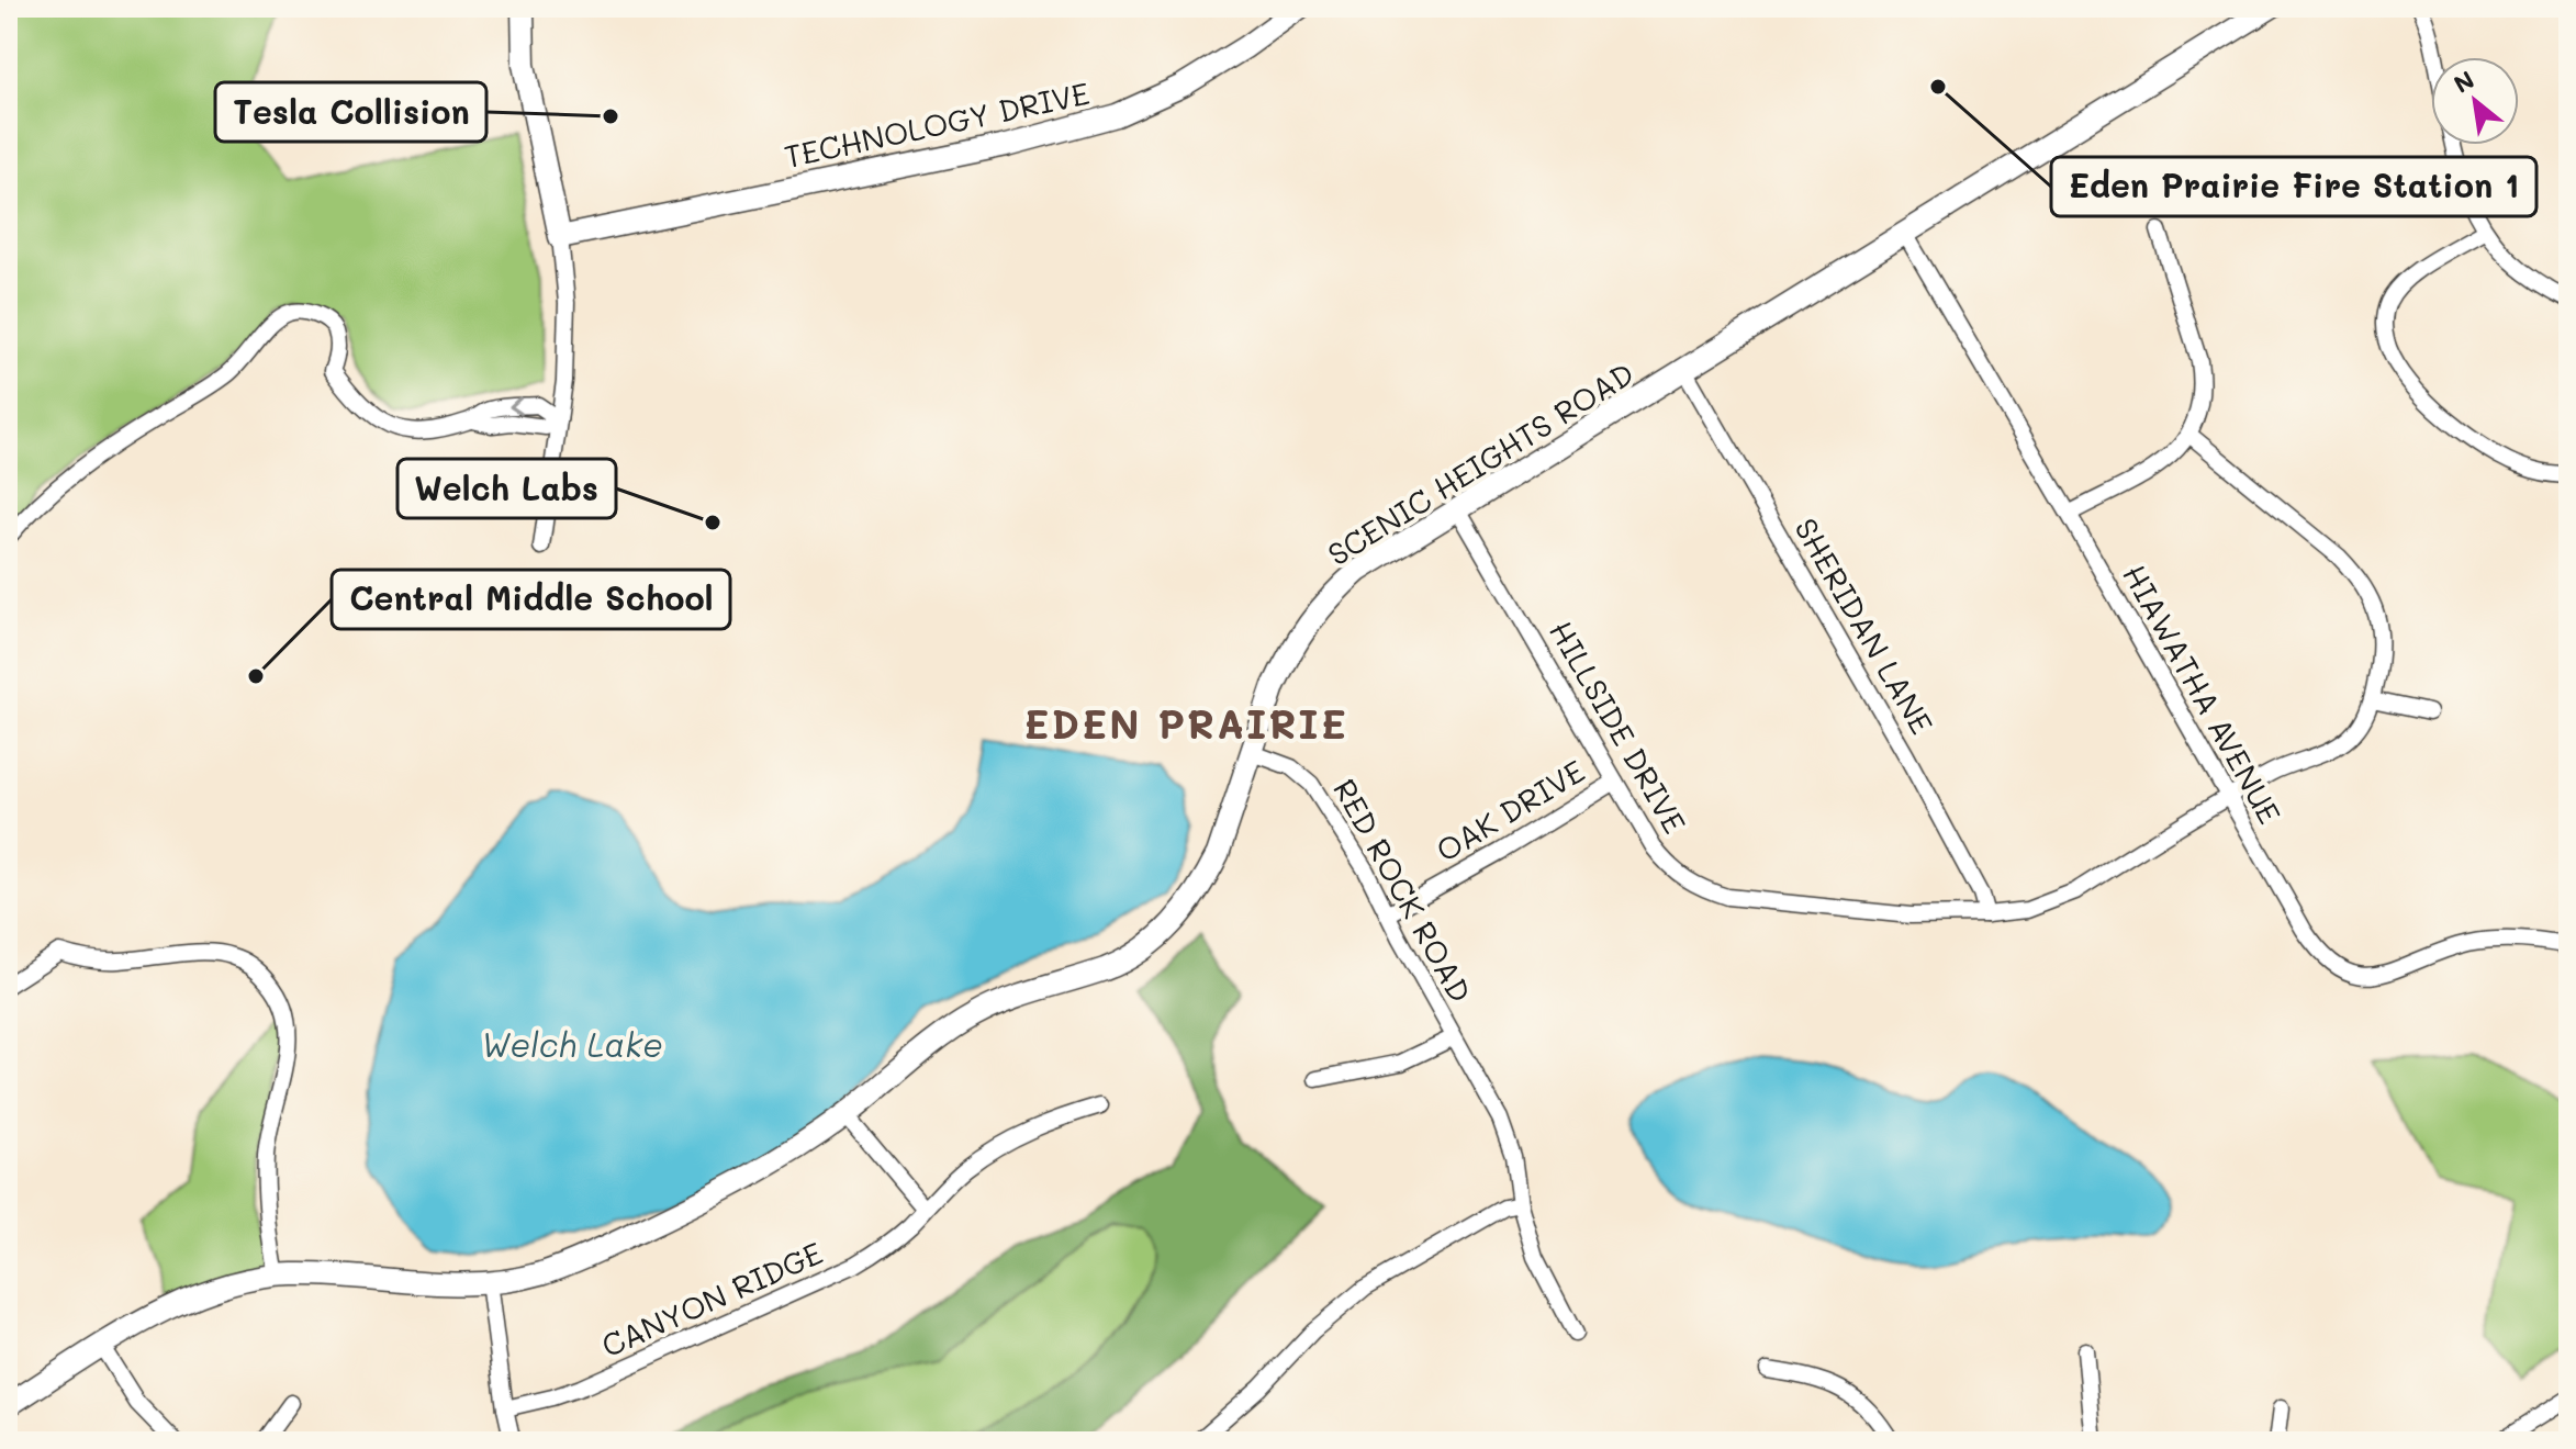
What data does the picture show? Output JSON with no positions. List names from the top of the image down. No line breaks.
{"streets":{"street":["TECHNOLOGY DRIVE","SCENIC HEIGHTS ROAD","SHERIDAN LANE","HIAWATHA AVENUE","HILLSIDE DRIVE","OAK DRIVE","RED ROCK ROAD","CANYON RIDGE"]},"crossings":[["SCENIC HEIGHTS ROAD","SHERIDAN LANE"],["SCENIC HEIGHTS ROAD","HIAWATHA AVENUE"],["SCENIC HEIGHTS ROAD","HILLSIDE DRIVE"],["SCENIC HEIGHTS ROAD","RED ROCK ROAD"],["SHERIDAN LANE","HILLSIDE DRIVE"],["HIAWATHA AVENUE","HILLSIDE DRIVE"],["HILLSIDE DRIVE","OAK DRIVE"],["OAK DRIVE","RED ROCK ROAD"]],"districts":["EDEN PRAIRIE"],"water":["Welch Lake"],"places":["Eden Prairie Fire Station 1","Tesla Collision","Welch Labs","Central Middle School"],"north":"top left"}
